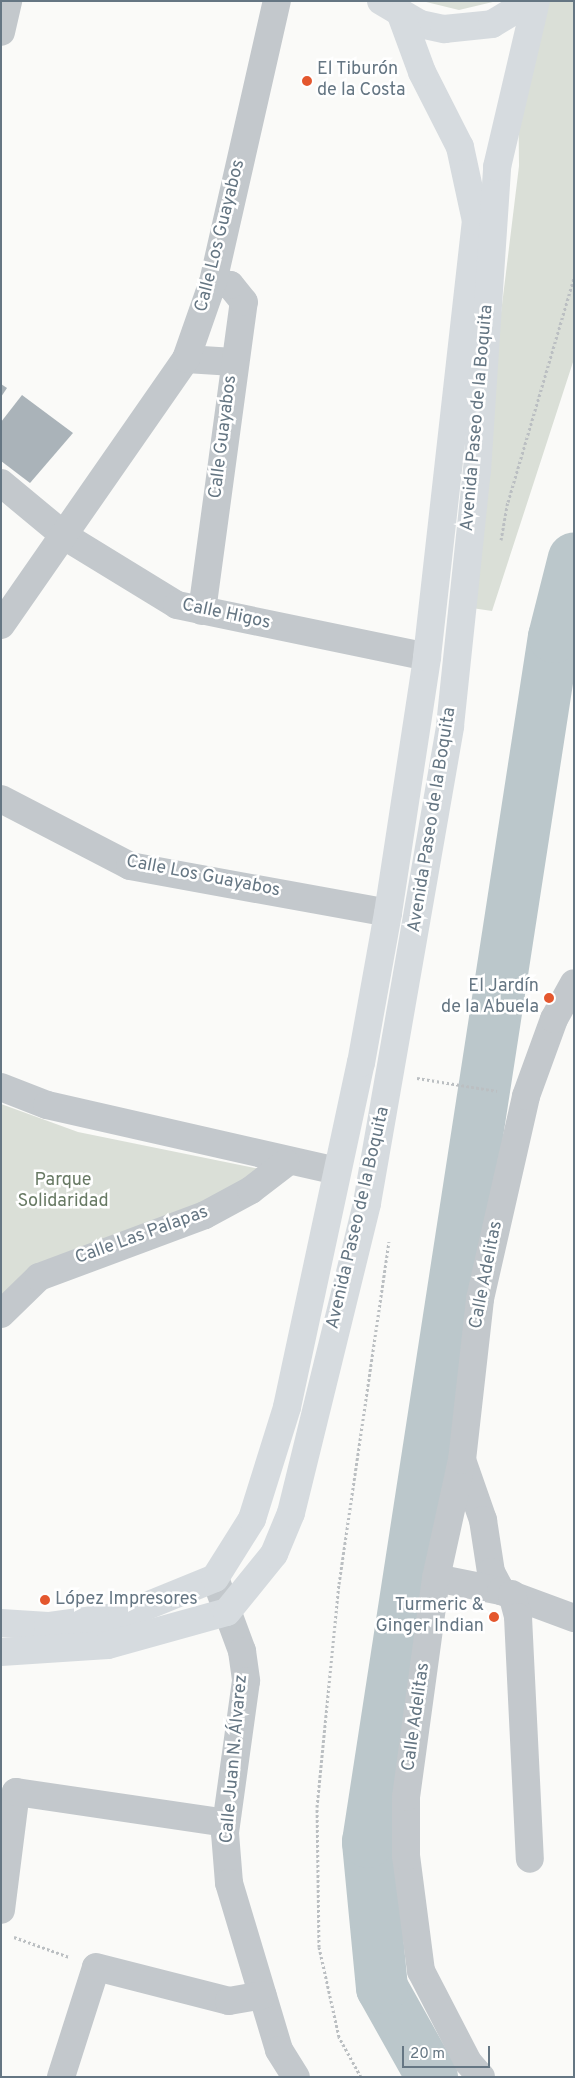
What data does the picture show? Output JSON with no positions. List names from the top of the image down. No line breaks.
{"streets":{"main road":["Avenida Paseo de la Boquita"],"street":["Calle Los Guayabos","Calle Guayabos","Calle Higos","Calle Las Palapas","Calle Adelitas","Calle Juan N. Álvarez"]},"crossings":[["Calle Los Guayabos","Avenida Paseo de la Boquita"],["Calle Los Guayabos","Calle Guayabos"],["Calle Los Guayabos","Calle Higos"],["Avenida Paseo de la Boquita","Calle Higos"],["Avenida Paseo de la Boquita","Calle Juan N. Álvarez"],["Calle Guayabos","Calle Higos"]],"parks":["Parque Solidaridad"],"places":["El Tiburón de la Costa","El Jardín de la Abuela","López Impresores","Turmeric & Ginger Indian"],"scale_bar":"20 m"}
